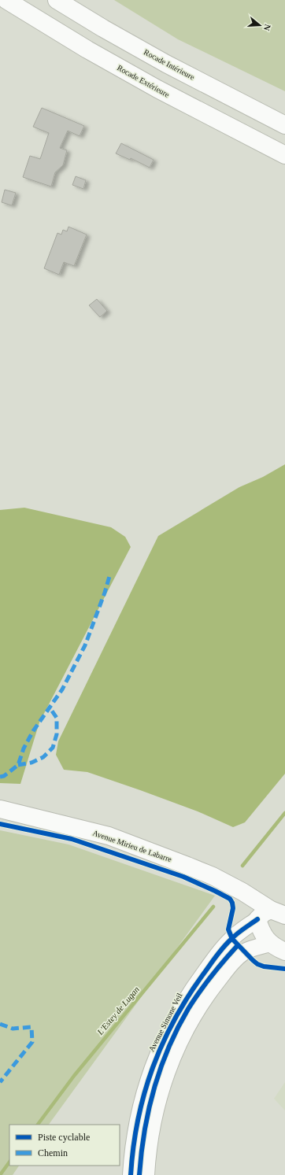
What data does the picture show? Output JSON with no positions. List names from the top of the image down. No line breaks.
{"streets":{"main road":["Rocade Intérieure","Rocade Extérieure","Avenue Mirieu de Labarre"],"street":["Avenue Simone Veil"]},"crossings":[["Avenue Mirieu de Labarre","Avenue Simone Veil"]],"water":["L'Estey de Lugan"],"legend":["Piste cyclable","Chemin"],"north":"right"}
